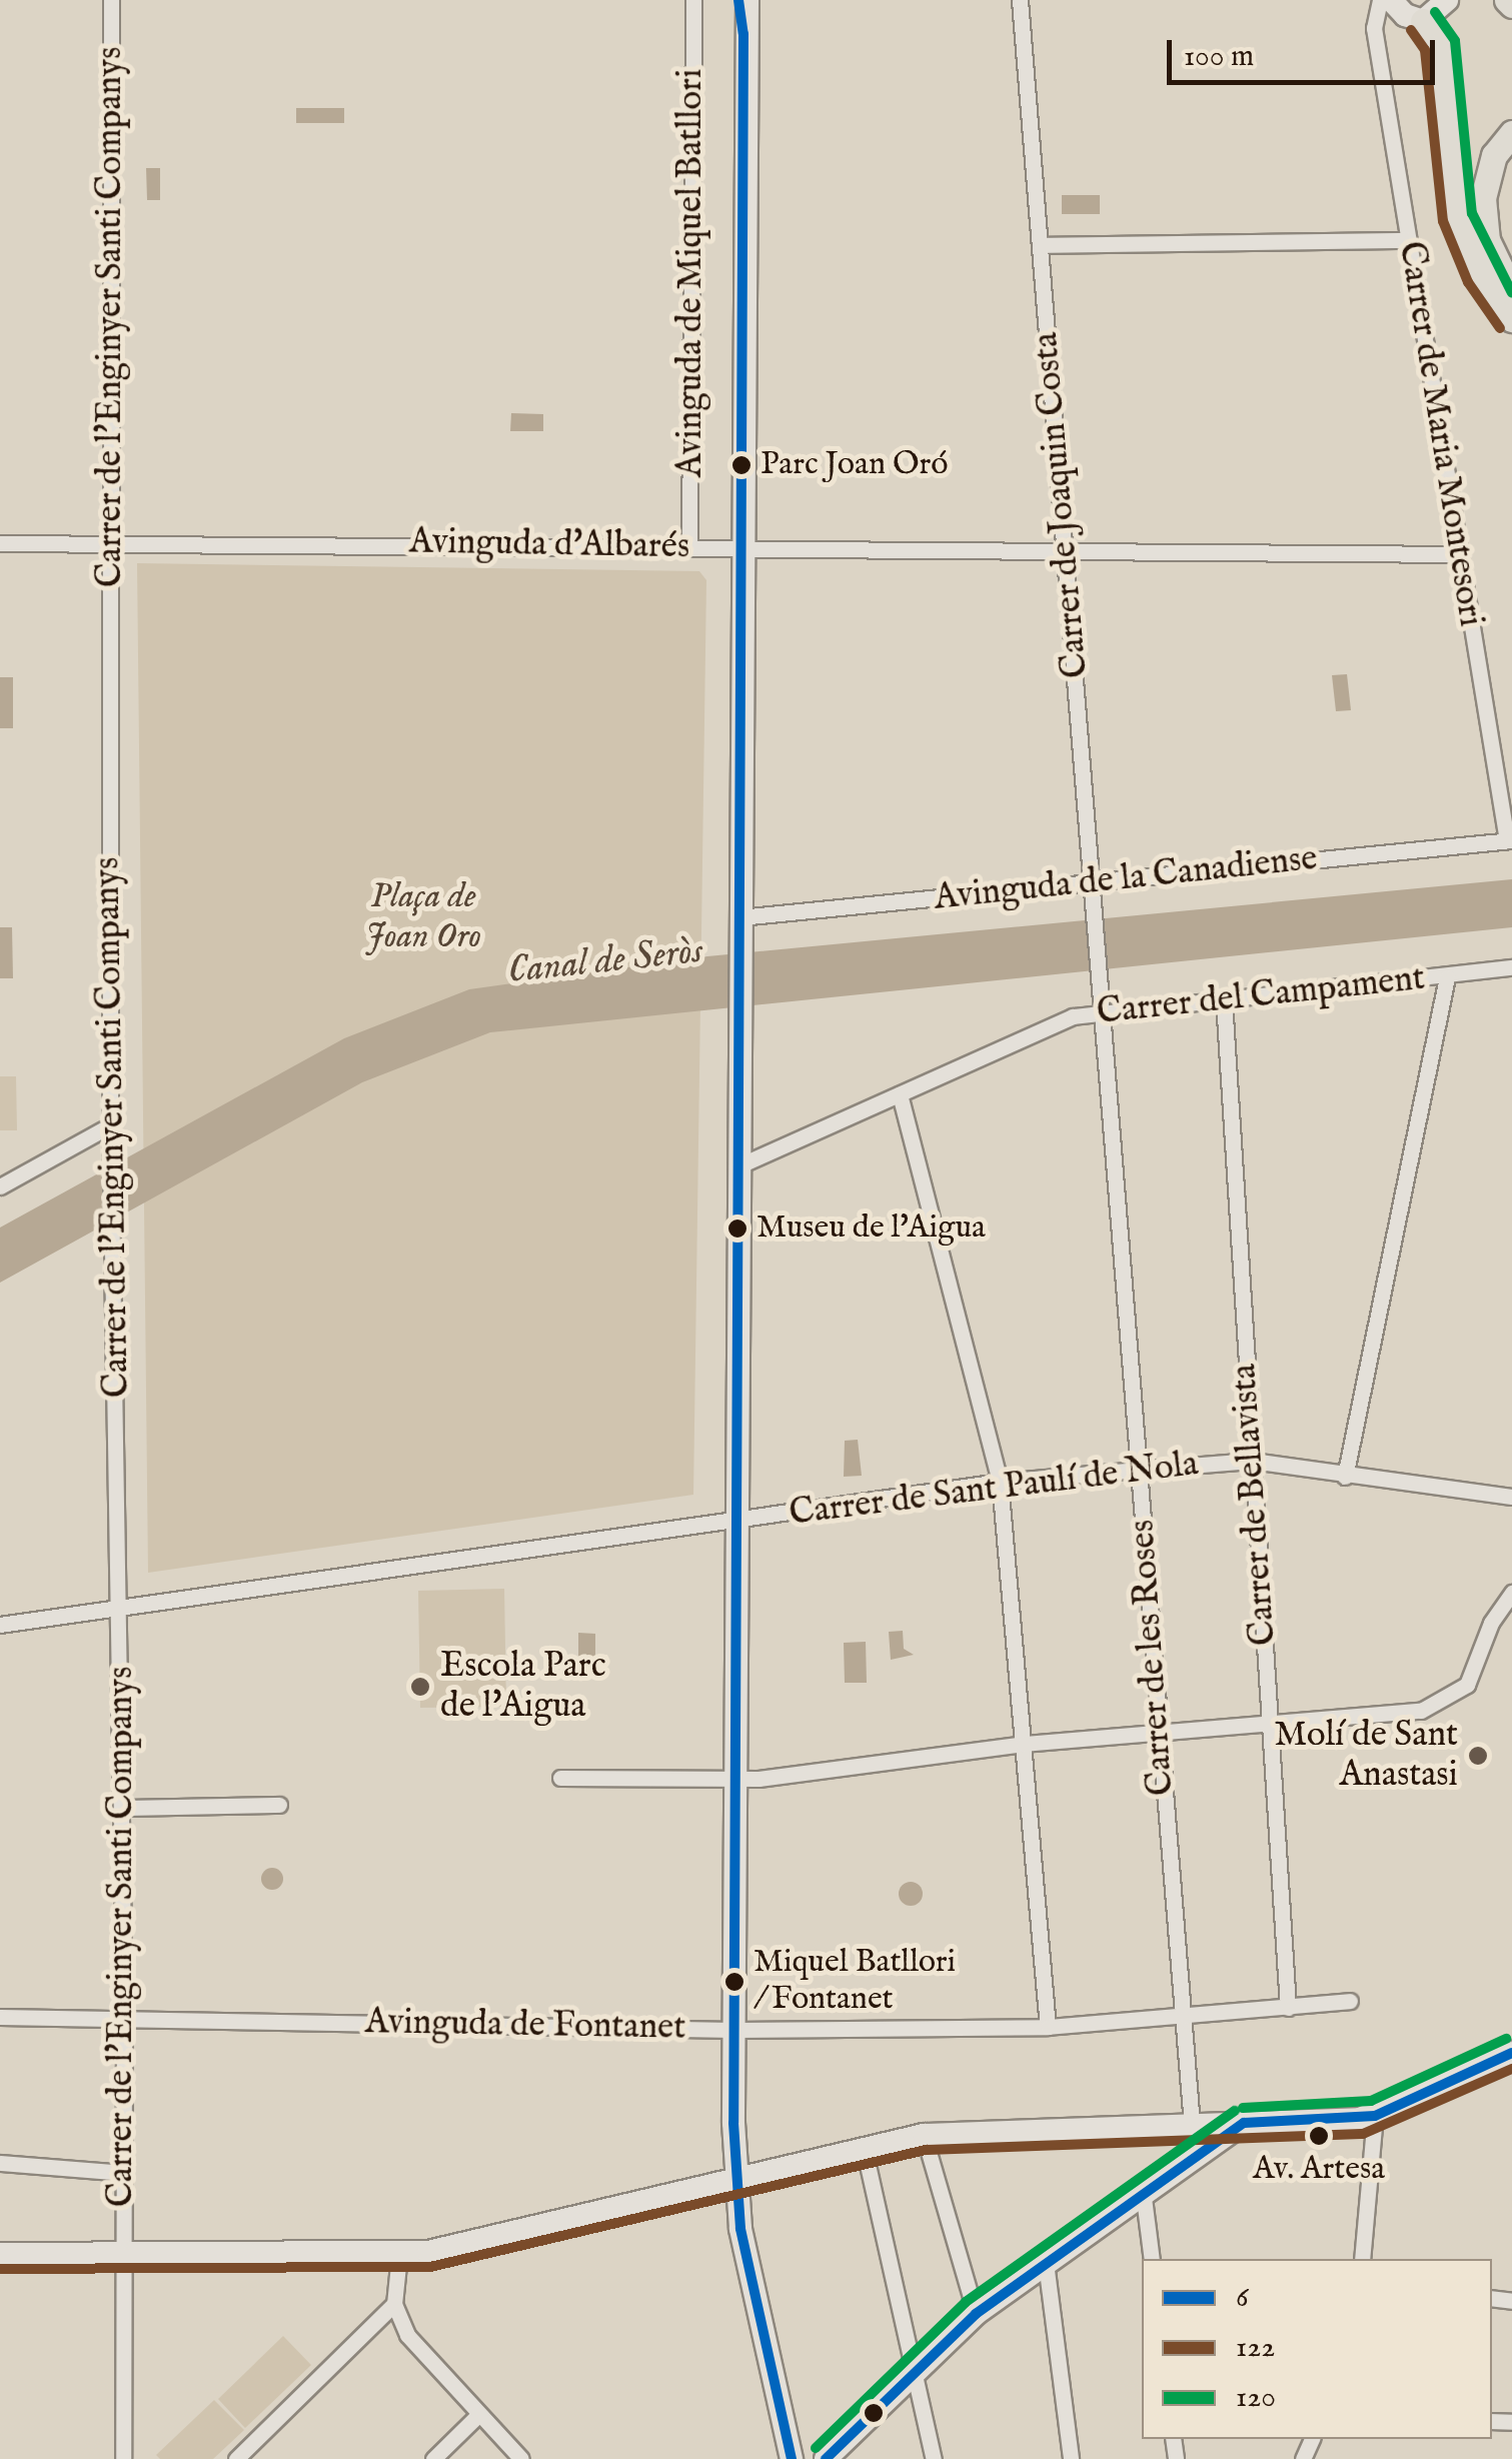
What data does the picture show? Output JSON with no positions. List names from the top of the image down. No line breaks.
{"streets":{"main road":["Avinguda de Miquel Batllori"],"street":["Carrer de l'Enginyer Santi Companys","Carrer de Maria Montesori","Carrer de Joaquin Costa","Avinguda d'Albarés","Avinguda de la Canadiense","Carrer del Campament","Carrer de Sant Paulí de Nola","Carrer de Bellavista","Carrer de les Roses","Avinguda de Fontanet"]},"crossings":[["Avinguda de Miquel Batllori","Avinguda d'Albarés"],["Avinguda de Miquel Batllori","Avinguda de la Canadiense"],["Avinguda de Miquel Batllori","Carrer del Campament"],["Carrer de l'Enginyer Santi Companys","Avinguda d'Albarés"],["Carrer de l'Enginyer Santi Companys","Carrer de Sant Paulí de Nola"],["Carrer de l'Enginyer Santi Companys","Avinguda de Fontanet"],["Carrer de Maria Montesori","Avinguda d'Albarés"],["Carrer de Maria Montesori","Avinguda de la Canadiense"],["Carrer de Joaquin Costa","Avinguda d'Albarés"],["Carrer de Joaquin Costa","Avinguda de la Canadiense"],["Carrer de Joaquin Costa","Carrer del Campament"],["Carrer de Joaquin Costa","Carrer de les Roses"],["Carrer del Campament","Carrer de Bellavista"],["Carrer del Campament","Carrer de les Roses"],["Carrer de Sant Paulí de Nola","Carrer de Bellavista"],["Carrer de Sant Paulí de Nola","Carrer de les Roses"],["Carrer de Bellavista","Avinguda de Fontanet"],["Carrer de les Roses","Avinguda de Fontanet"]],"water":["Canal de Seròs"],"parks":["Plaça de Joan Oro"],"places":["Parc Joan Oró","Museu de l'Aigua","Escola Parc de l'Aigua","Molí de Sant Anastasi","Miquel Batllori / Fontanet","Av. Artesa"],"lines":["transit line 6","transit line 120","transit line 122"],"legend":["6","122","120"],"scale_bar":"100 m"}
